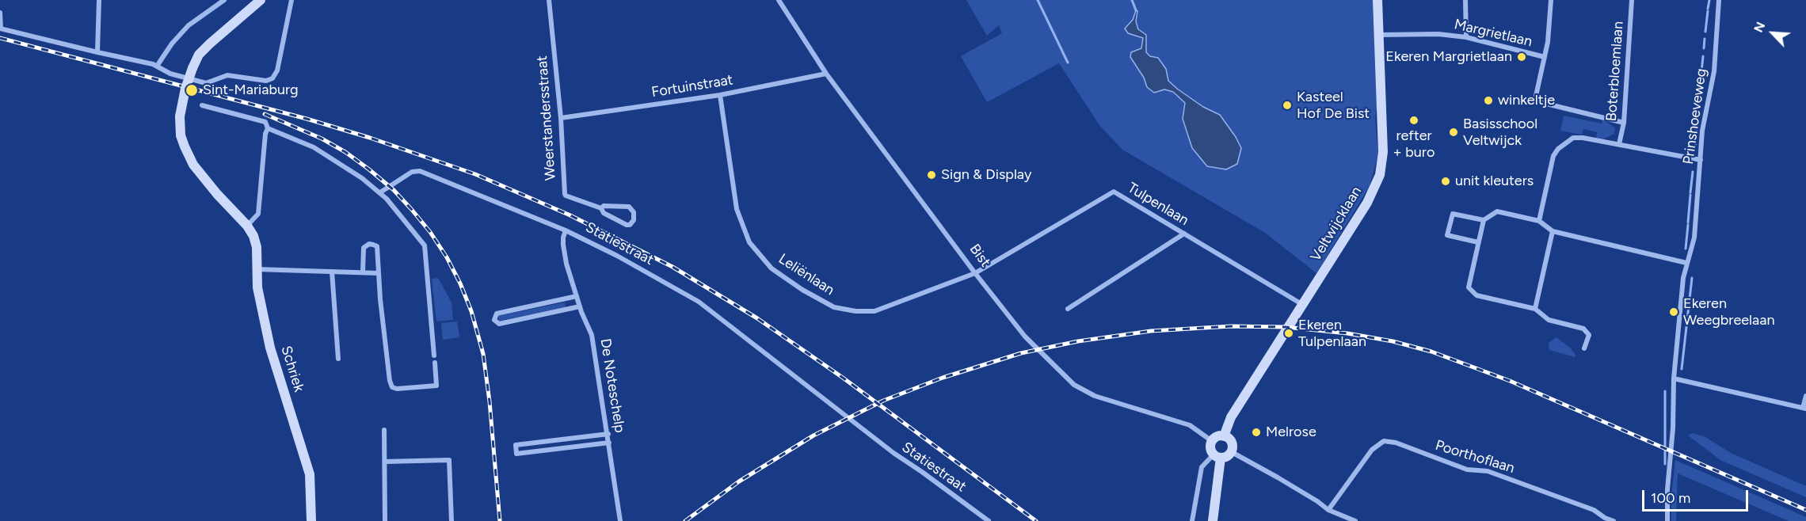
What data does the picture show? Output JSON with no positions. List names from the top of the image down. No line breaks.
{"streets":{"street":["Margrietlaan","Boterbloemlaan","Fortuinstraat","Prinshoeveweg","Weerstandersstraat","Tulpenlaan","Veltwijcklaan","Statiestraat","Bist","Leliënlaan","Schriek","De Noteschelp","Poorthoflaan"]},"crossings":[["Margrietlaan","Veltwijcklaan"],["Fortuinstraat","Weerstandersstraat"],["Fortuinstraat","Bist"],["Fortuinstraat","Leliënlaan"],["Tulpenlaan","Veltwijcklaan"],["Tulpenlaan","Bist"],["Tulpenlaan","Leliënlaan"],["Veltwijcklaan","Bist"],["Statiestraat","De Noteschelp"],["Bist","Leliënlaan"]],"places":["Ekeren Margrietlaan","Sint-Mariaburg","winkeltje","Kasteel Hof De Bist","refter + buro","Basisschool Veltwijck","Sign & Display","unit kleuters","Ekeren Weegbreelaan","Ekeren Tulpenlaan","Melrose"],"scale_bar":"100 m","north":"top left"}
